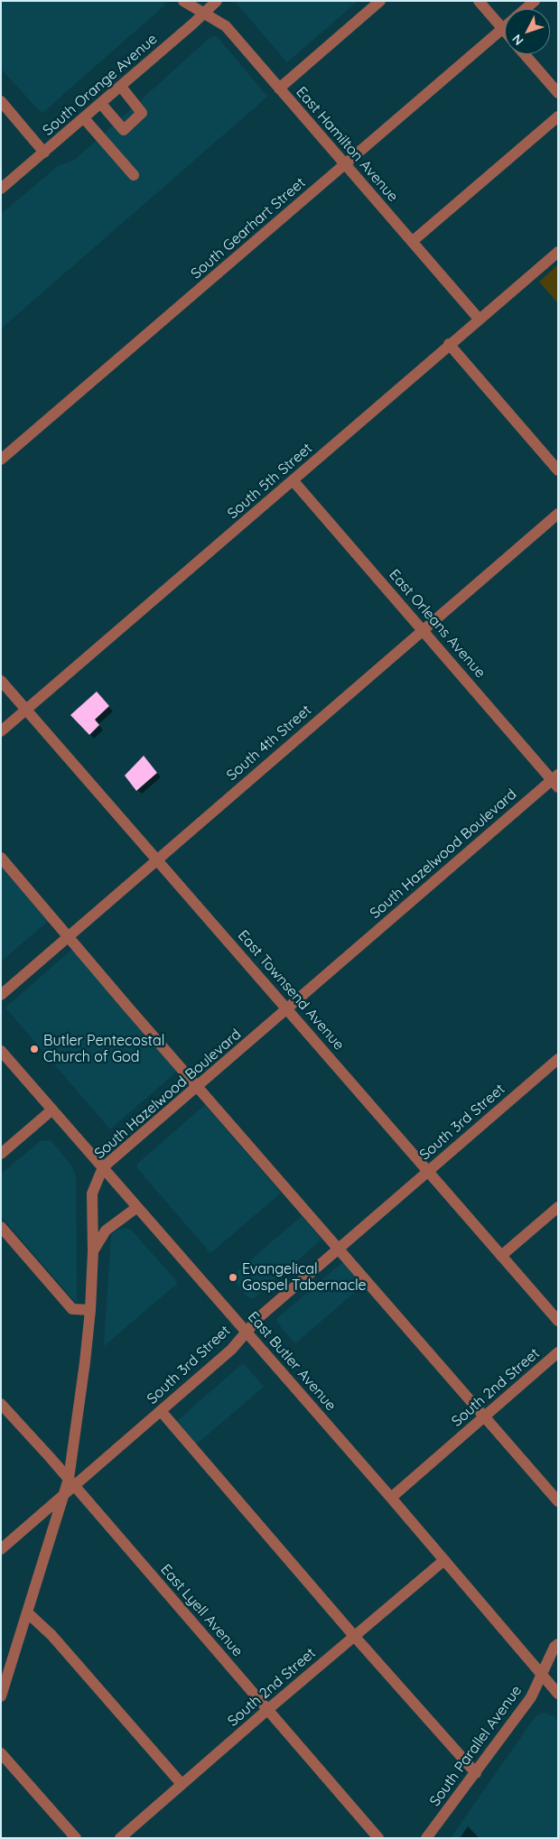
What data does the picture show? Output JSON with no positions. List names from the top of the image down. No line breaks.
{"streets":{"street":["South Orange Avenue","East Hamilton Avenue","South Gearhart Street","South 5th Street","East Orleans Avenue","South 4th Street","South Hazelwood Boulevard","East Townsend Avenue","South 3rd Street","East Butler Avenue","South 2nd Street","East Lyell Avenue","South Parallel Avenue"]},"crossings":[["South Orange Avenue","East Hamilton Avenue"],["East Hamilton Avenue","South Gearhart Street"],["East Hamilton Avenue","South 5th Street"],["South 5th Street","East Orleans Avenue"],["South 5th Street","East Townsend Avenue"],["East Orleans Avenue","South 4th Street"],["East Orleans Avenue","South Hazelwood Boulevard"],["South 4th Street","East Townsend Avenue"],["South Hazelwood Boulevard","East Townsend Avenue"],["South Hazelwood Boulevard","South 3rd Street"],["South Hazelwood Boulevard","East Butler Avenue"],["South Hazelwood Boulevard","East Lyell Avenue"],["East Townsend Avenue","South 3rd Street"],["South 3rd Street","East Butler Avenue"],["South 3rd Street","East Lyell Avenue"],["East Butler Avenue","South 2nd Street"],["East Butler Avenue","South Parallel Avenue"],["South 2nd Street","East Lyell Avenue"]],"places":["Butler Pentecostal Church of God","Evangelical Gospel Tabernacle"],"north":"bottom left"}
